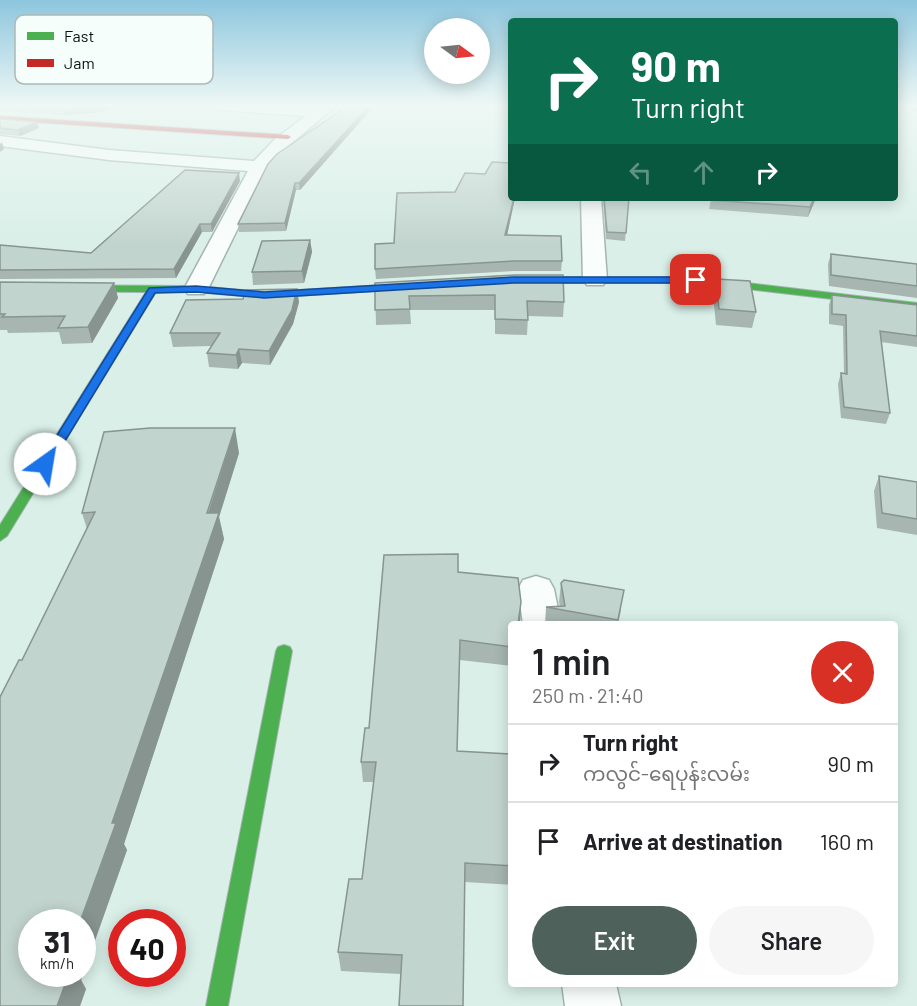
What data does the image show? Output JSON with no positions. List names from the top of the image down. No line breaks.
{"legend":["Fast","Jam"],"north":"right","page":{"turn":["90 m","Turn right"],"heading":["1 min","250 m · 21:40"],"list":[{"name":"Turn right","note":"ကလွင်-ရေပုန်းလမ်း","value":"90 m"},{"name":"Arrive at destination","value":"160 m"}],"buttons":["Exit","Share"],"speed":"31 km/h","limit":"40"}}
